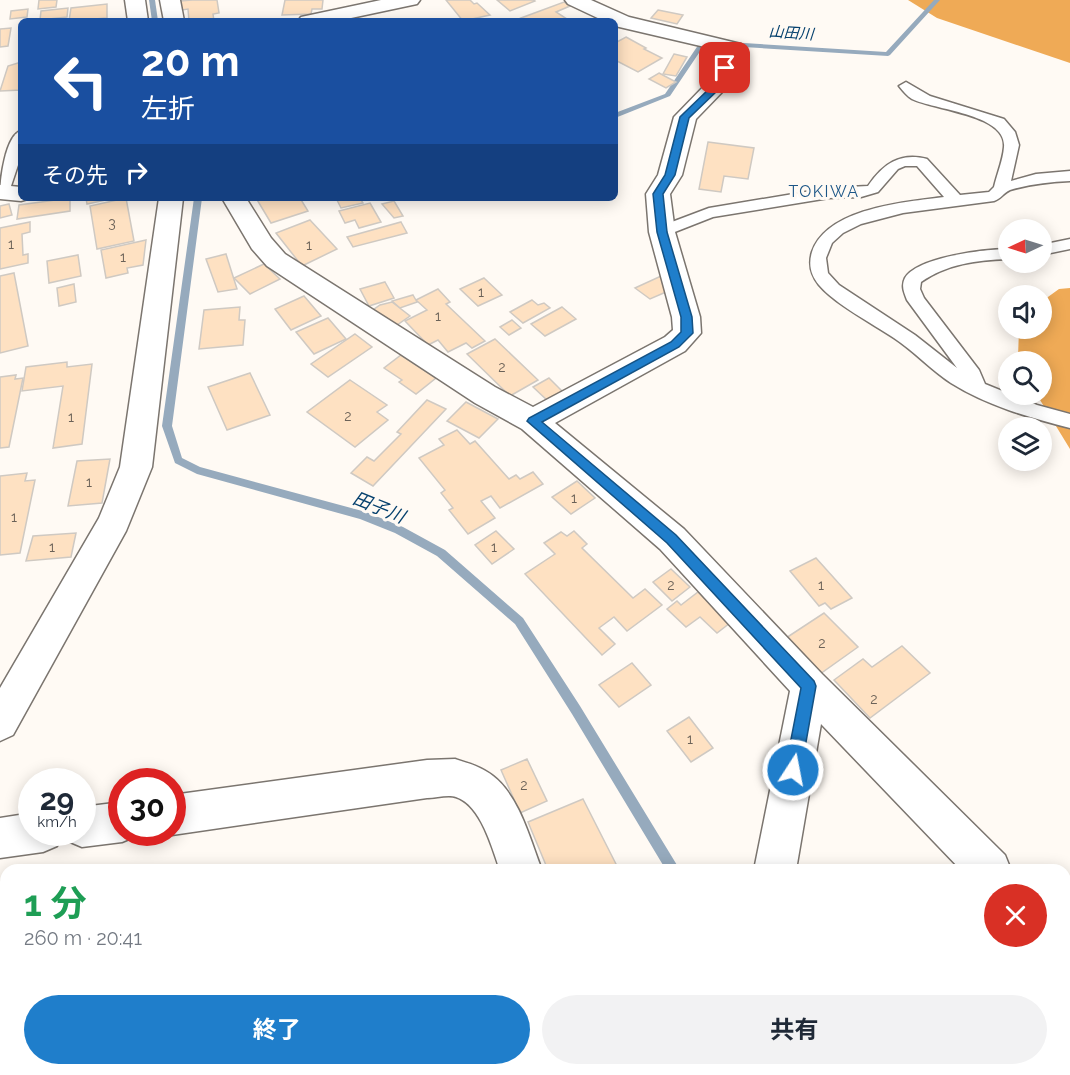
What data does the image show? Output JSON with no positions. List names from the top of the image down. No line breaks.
{"districts":["TOKIWA"],"water":["山田川","田子川"],"house_numbers":["3","1","1","1","1","1","2","2","1","1","1","1","1","1","2","1","2","2","1","2"],"north":"left","page":{"turn":["20 m","左折"],"then":"その先","speed":"29 km/h","limit":"30","heading":["1 分","260 m · 20:41"],"buttons":["終了","共有"]}}
